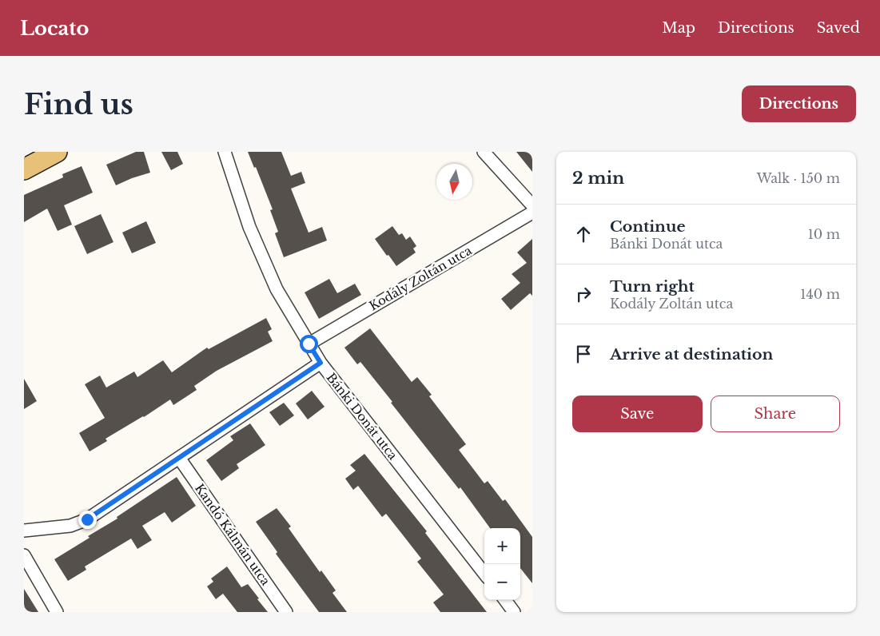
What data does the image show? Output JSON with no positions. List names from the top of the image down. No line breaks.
{"streets":{"street":["Kodály Zoltán utca","Bánki Donát utca","Kandó Kálmán utca"]},"crossings":[["Kodály Zoltán utca","Bánki Donát utca"]],"north":"bottom","page":{"header":"Locato","nav":["Map","Directions","Saved"],"buttons":["Directions",["Save","Share"]],"title":"Find us","heading":["2 min","Walk · 150 m"],"list":[["Continue","Bánki Donát utca","10 m"],["Turn right","Kodály Zoltán utca","140 m"],"Arrive at destination"],"map_buttons":["+","−"]}}
